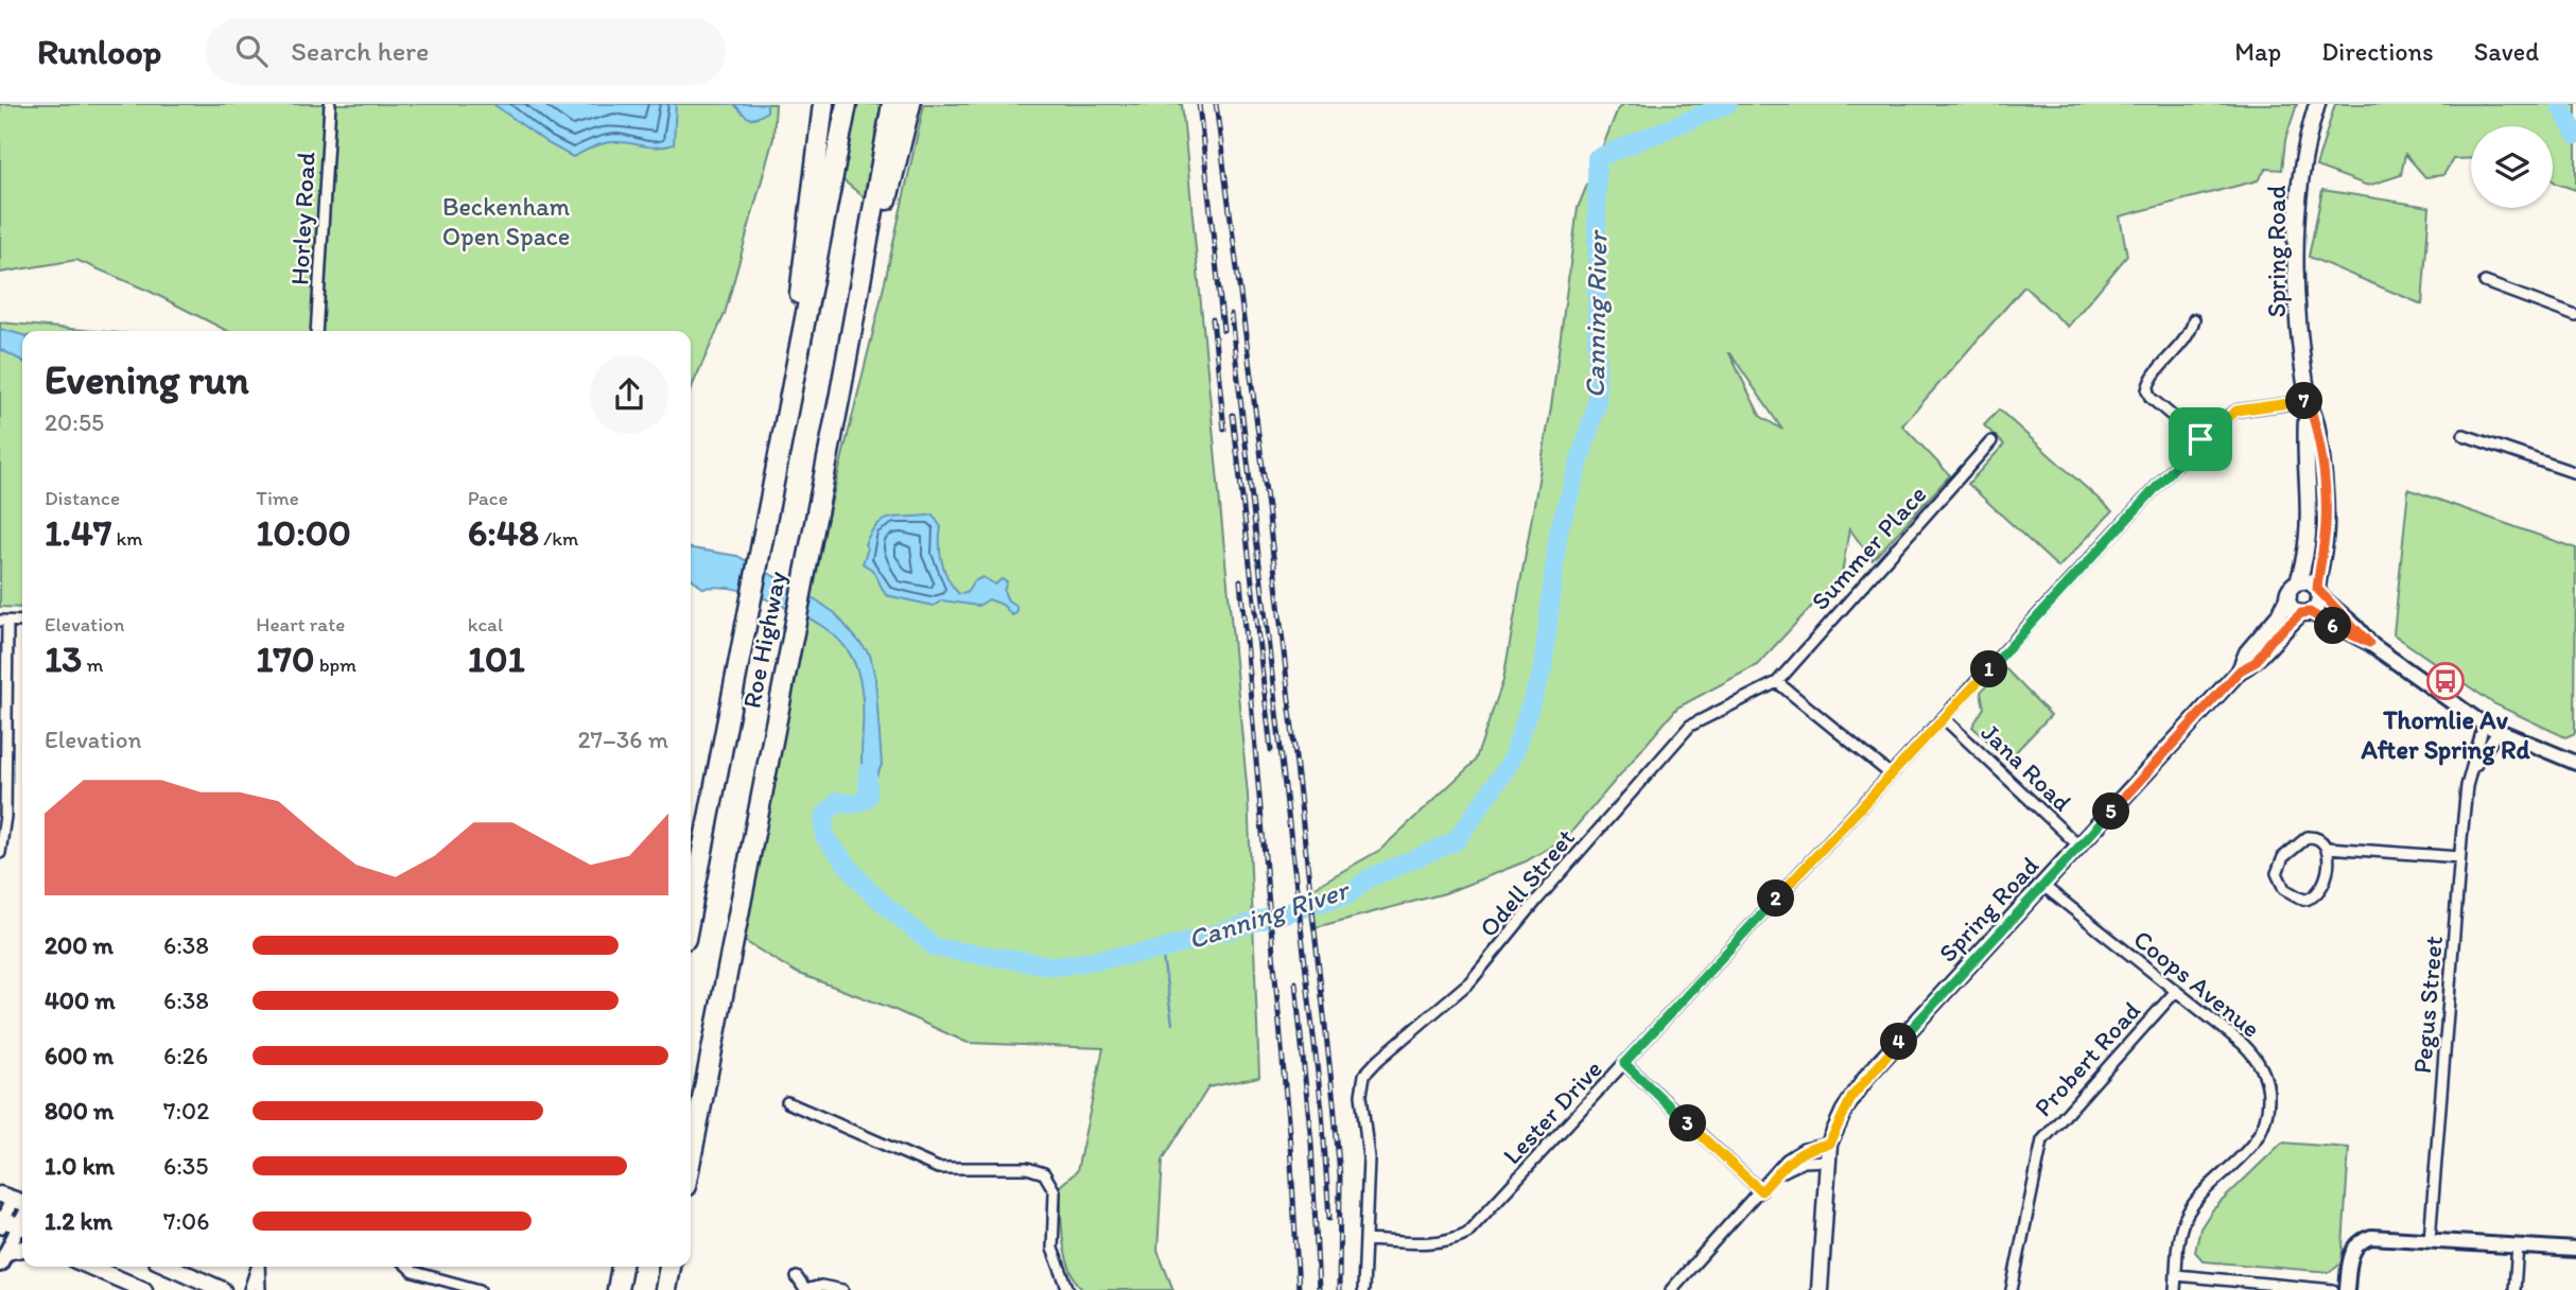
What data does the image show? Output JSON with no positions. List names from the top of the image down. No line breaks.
{"streets":{"highway":["Roe Highway"],"main road":["Spring Road"],"street":["Horley Road","Summer Place","Jana Road","Odell Street","Coops Avenue","Pegus Street","Probert Road","Lester Drive"]},"crossings":[["Spring Road","Jana Road"],["Spring Road","Coops Avenue"],["Spring Road","Lester Drive"],["Summer Place","Odell Street"],["Jana Road","Lester Drive"],["Odell Street","Lester Drive"],["Coops Avenue","Probert Road"]],"water":["Canning River"],"parks":["Beckenham Open Space"],"places":{"bus stop":["Thornlie Av After Spring Rd"]},"page":{"header":"Runloop","search":"Search here","nav":["Map","Directions","Saved"],"heading":["Evening run","20:55"],"pins":["7","6","1","5","2","4","3"],"stats":[["Distance","1.47 km"],["Time","10:00"],["Pace","6:48 /km"],["Elevation","13 m"],["Heart rate","170 bpm"],["kcal","101"]],"chart":["Elevation","27–36 m"],"list":[{"name":"200 m","note":"6:38"},{"name":"400 m","note":"6:38"},{"name":"600 m","note":"6:26"},{"name":"800 m","note":"7:02"},{"name":"1.0 km","note":"6:35"},{"name":"1.2 km","note":"7:06"}]}}
